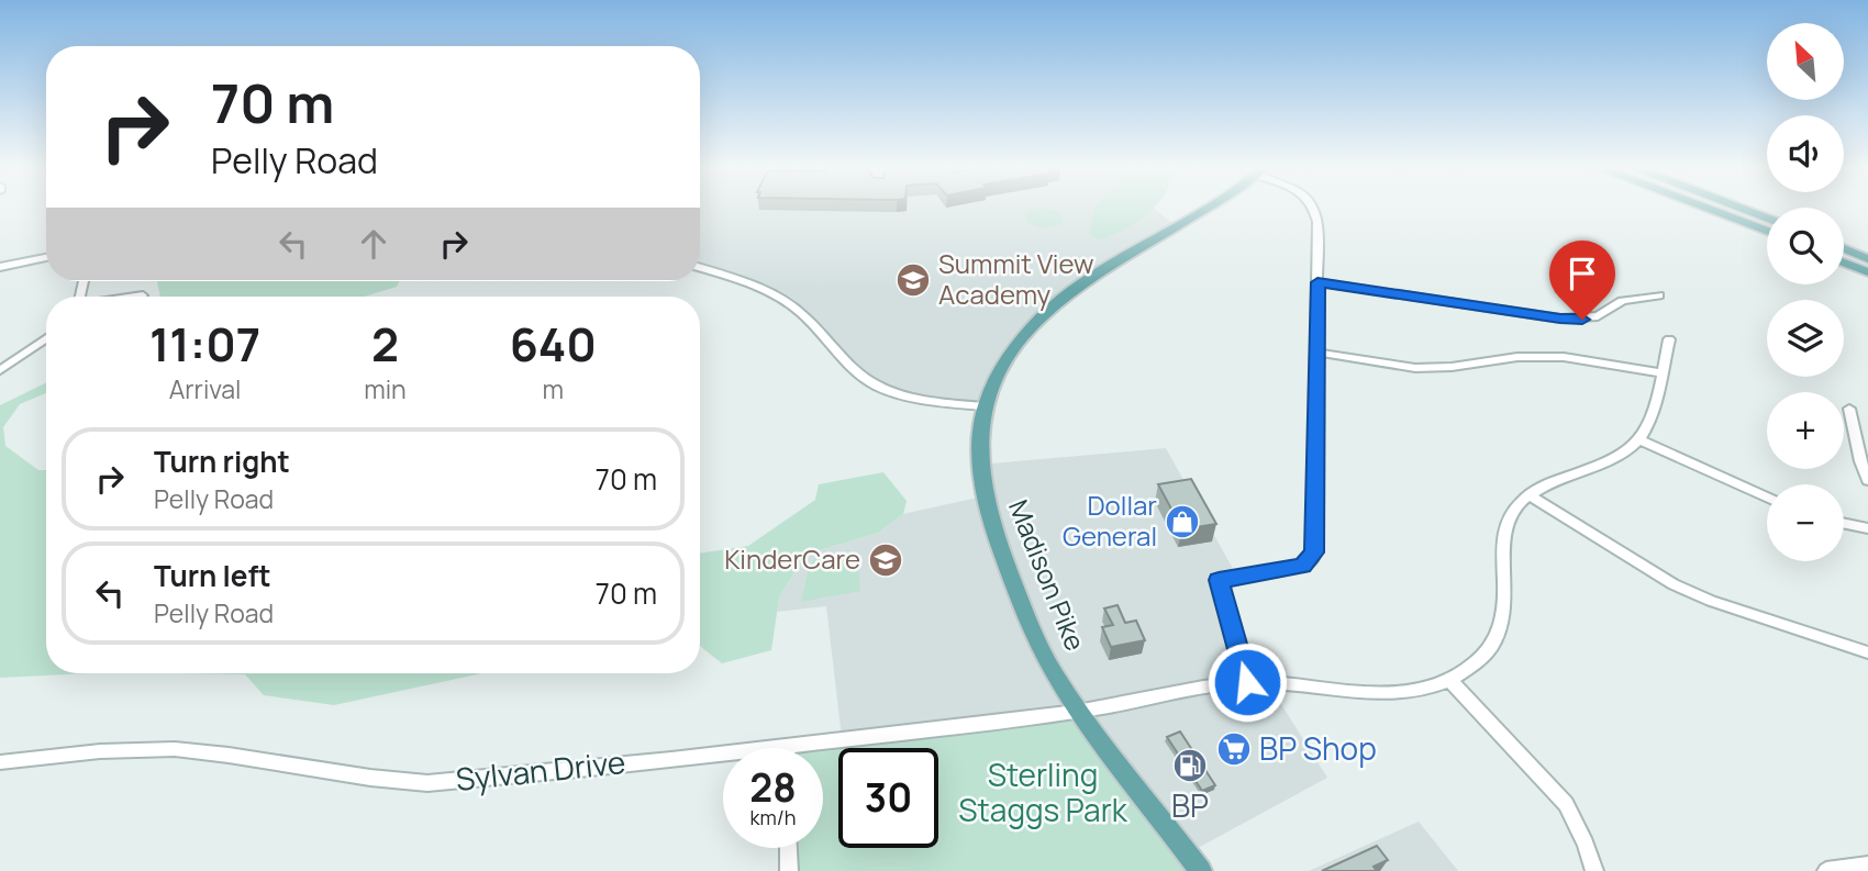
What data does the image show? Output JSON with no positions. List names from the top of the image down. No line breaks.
{"streets":{"main road":["Madison Pike"],"street":["Sylvan Drive"]},"crossings":[["Madison Pike","Sylvan Drive"]],"parks":["Sterling Staggs Park"],"places":{"school or university":["Summit View Academy","KinderCare"],"shop":["Dollar General"],"supermarket":["BP Shop"],"fuel station":["BP"]},"north":"top left","page":{"map_buttons":["+","−"],"turn":["70 m","Pelly Road"],"eta":["11:07","Arrival","2","min","640","m"],"list":[{"name":"Turn right","note":"Pelly Road","value":"70 m"},{"name":"Turn left","note":"Pelly Road","value":"70 m"}],"speed":"28 km/h","limit":"30"}}
